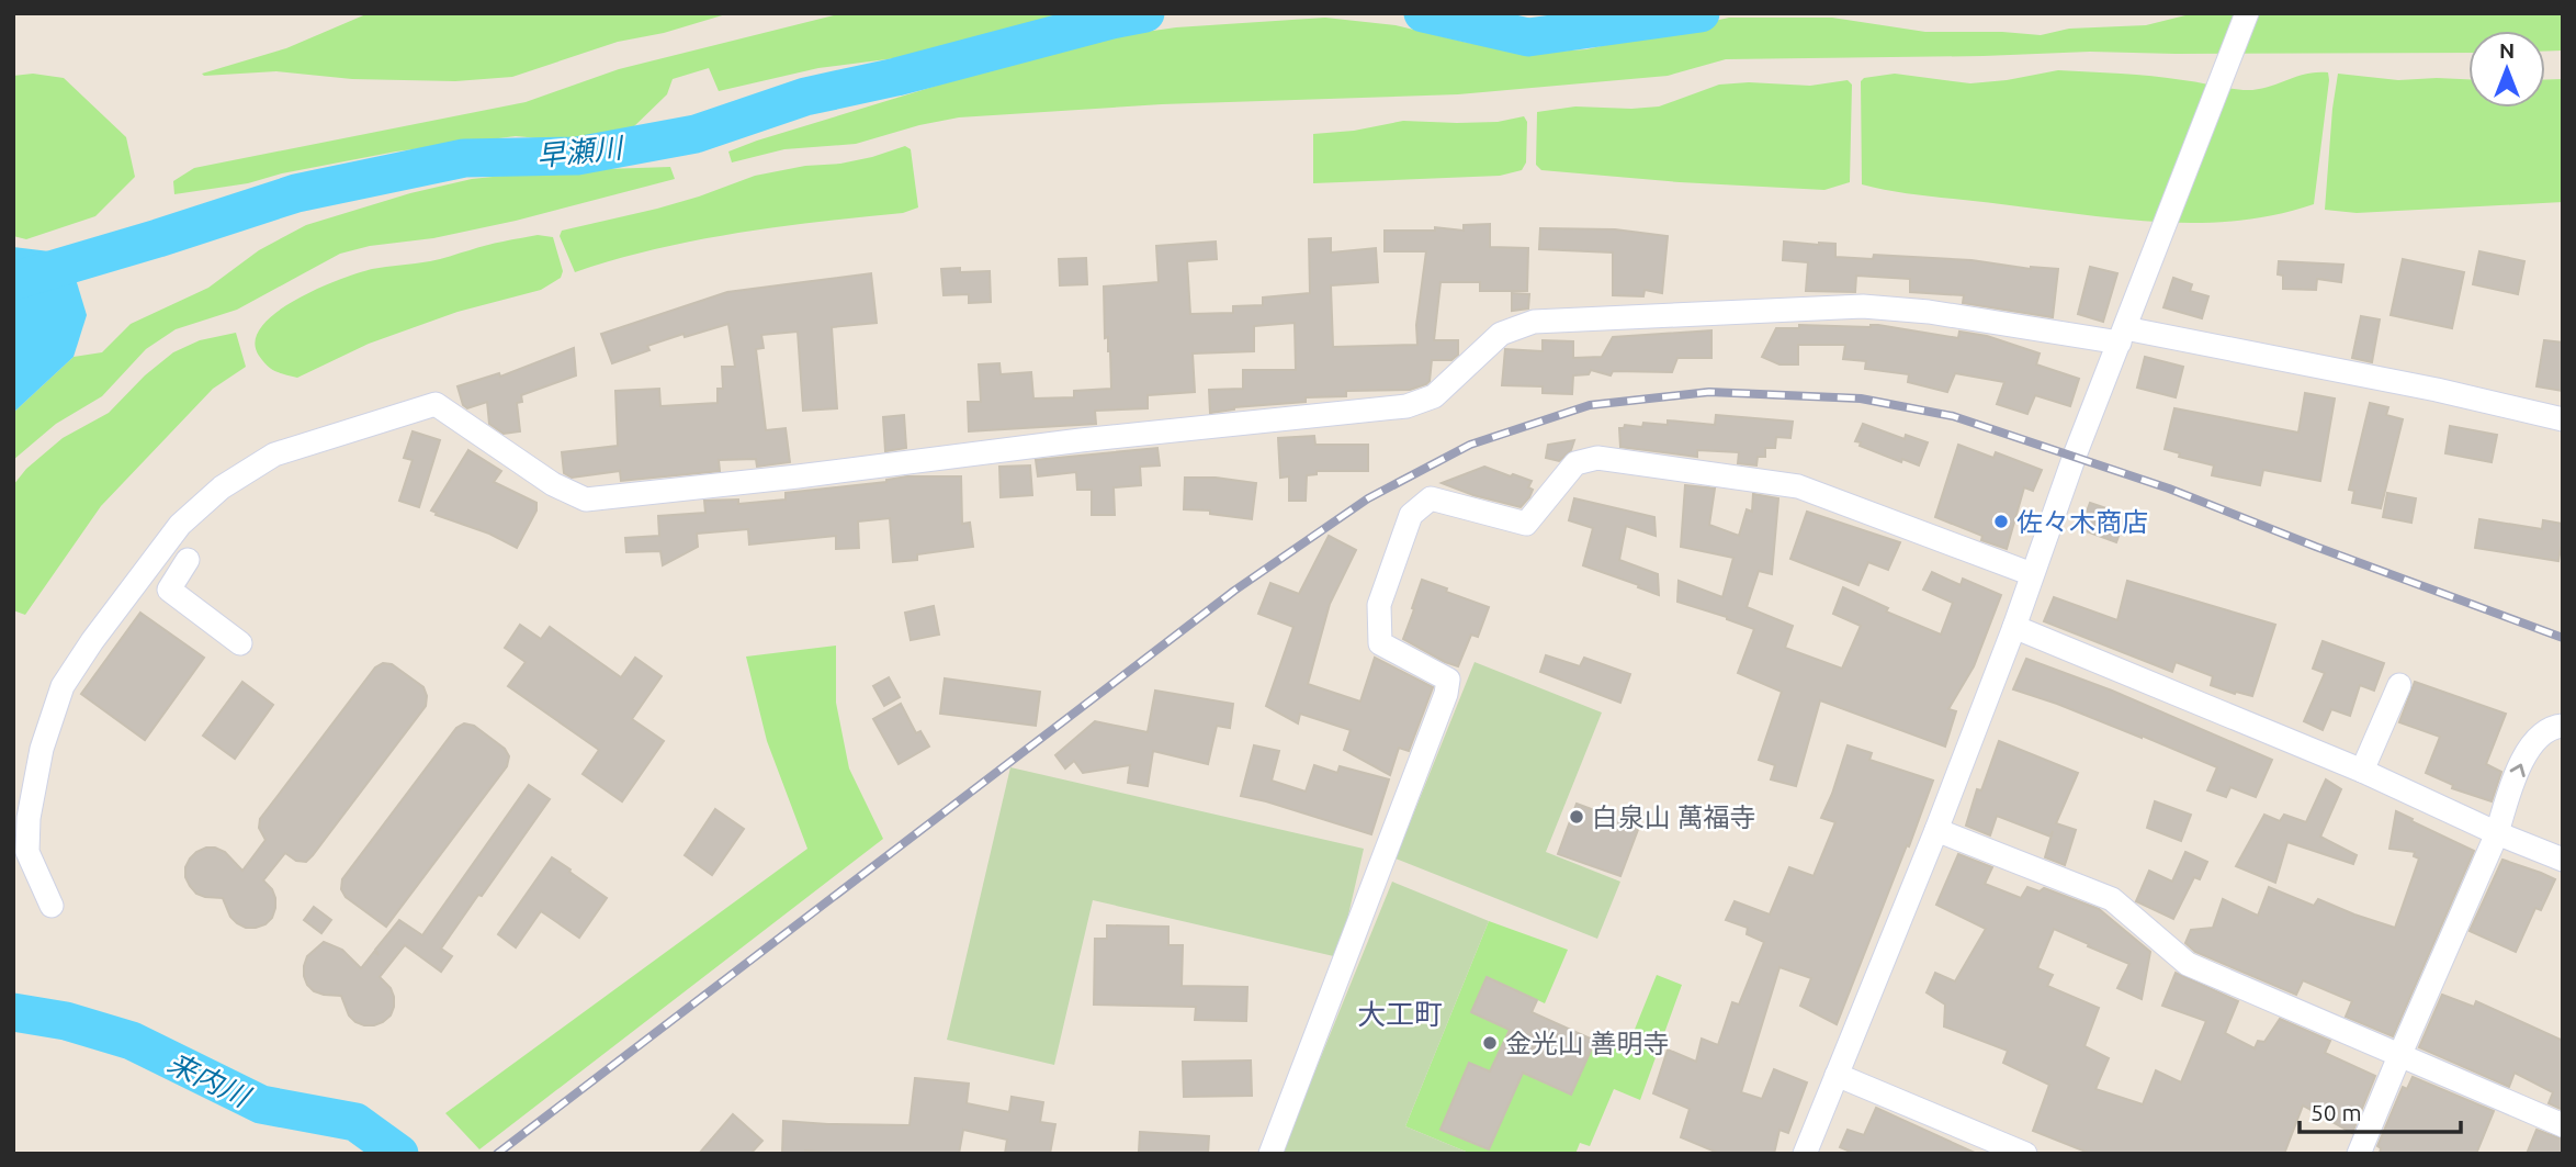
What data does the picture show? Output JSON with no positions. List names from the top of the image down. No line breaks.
{"districts":["大工町"],"water":["早瀬川","来内川"],"places":["佐々木商店","白泉山 萬福寺","金光山 善明寺"],"scale_bar":"50 m","north":"top"}
